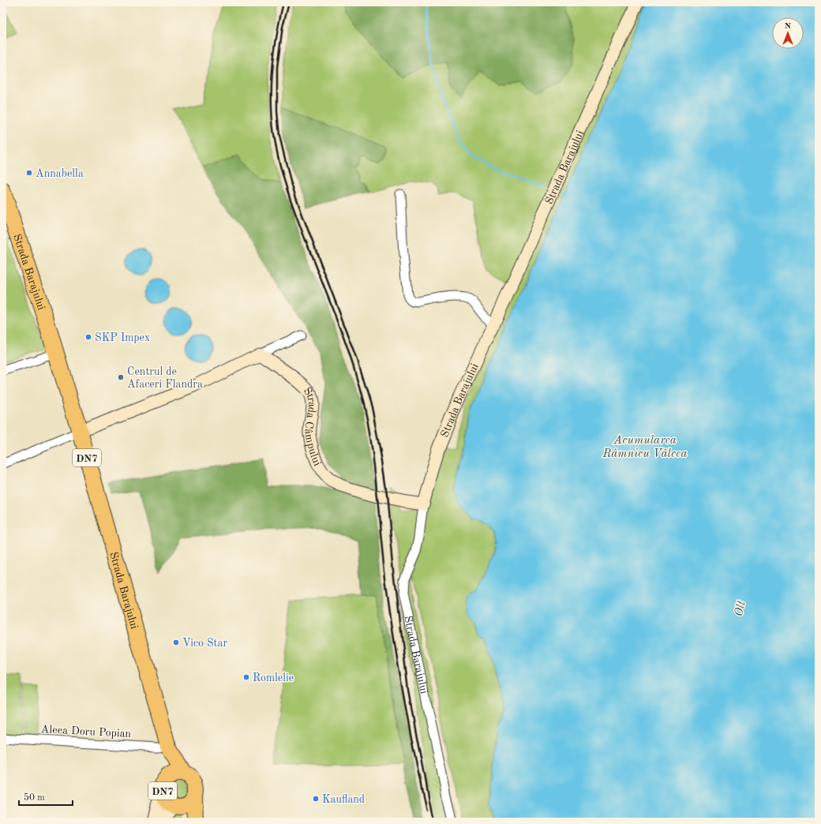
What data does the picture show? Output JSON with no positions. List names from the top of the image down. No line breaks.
{"streets":{"highway":["Strada Barajului","DN7"],"street":["Strada Câmpului","Aleea Doru Popian"]},"crossings":[["Strada Barajului","Strada Câmpului"],["Strada Barajului","DN7"],["Strada Barajului","Aleea Doru Popian"]],"water":["Acumularea Râmnicu Vâlcea","Olt"],"places":["Annabella","SKP Impex","Centrul de Afaceri Flandra","Vico Star","Romlelie","Kaufland"],"scale_bar":"50 m","north":"top"}
